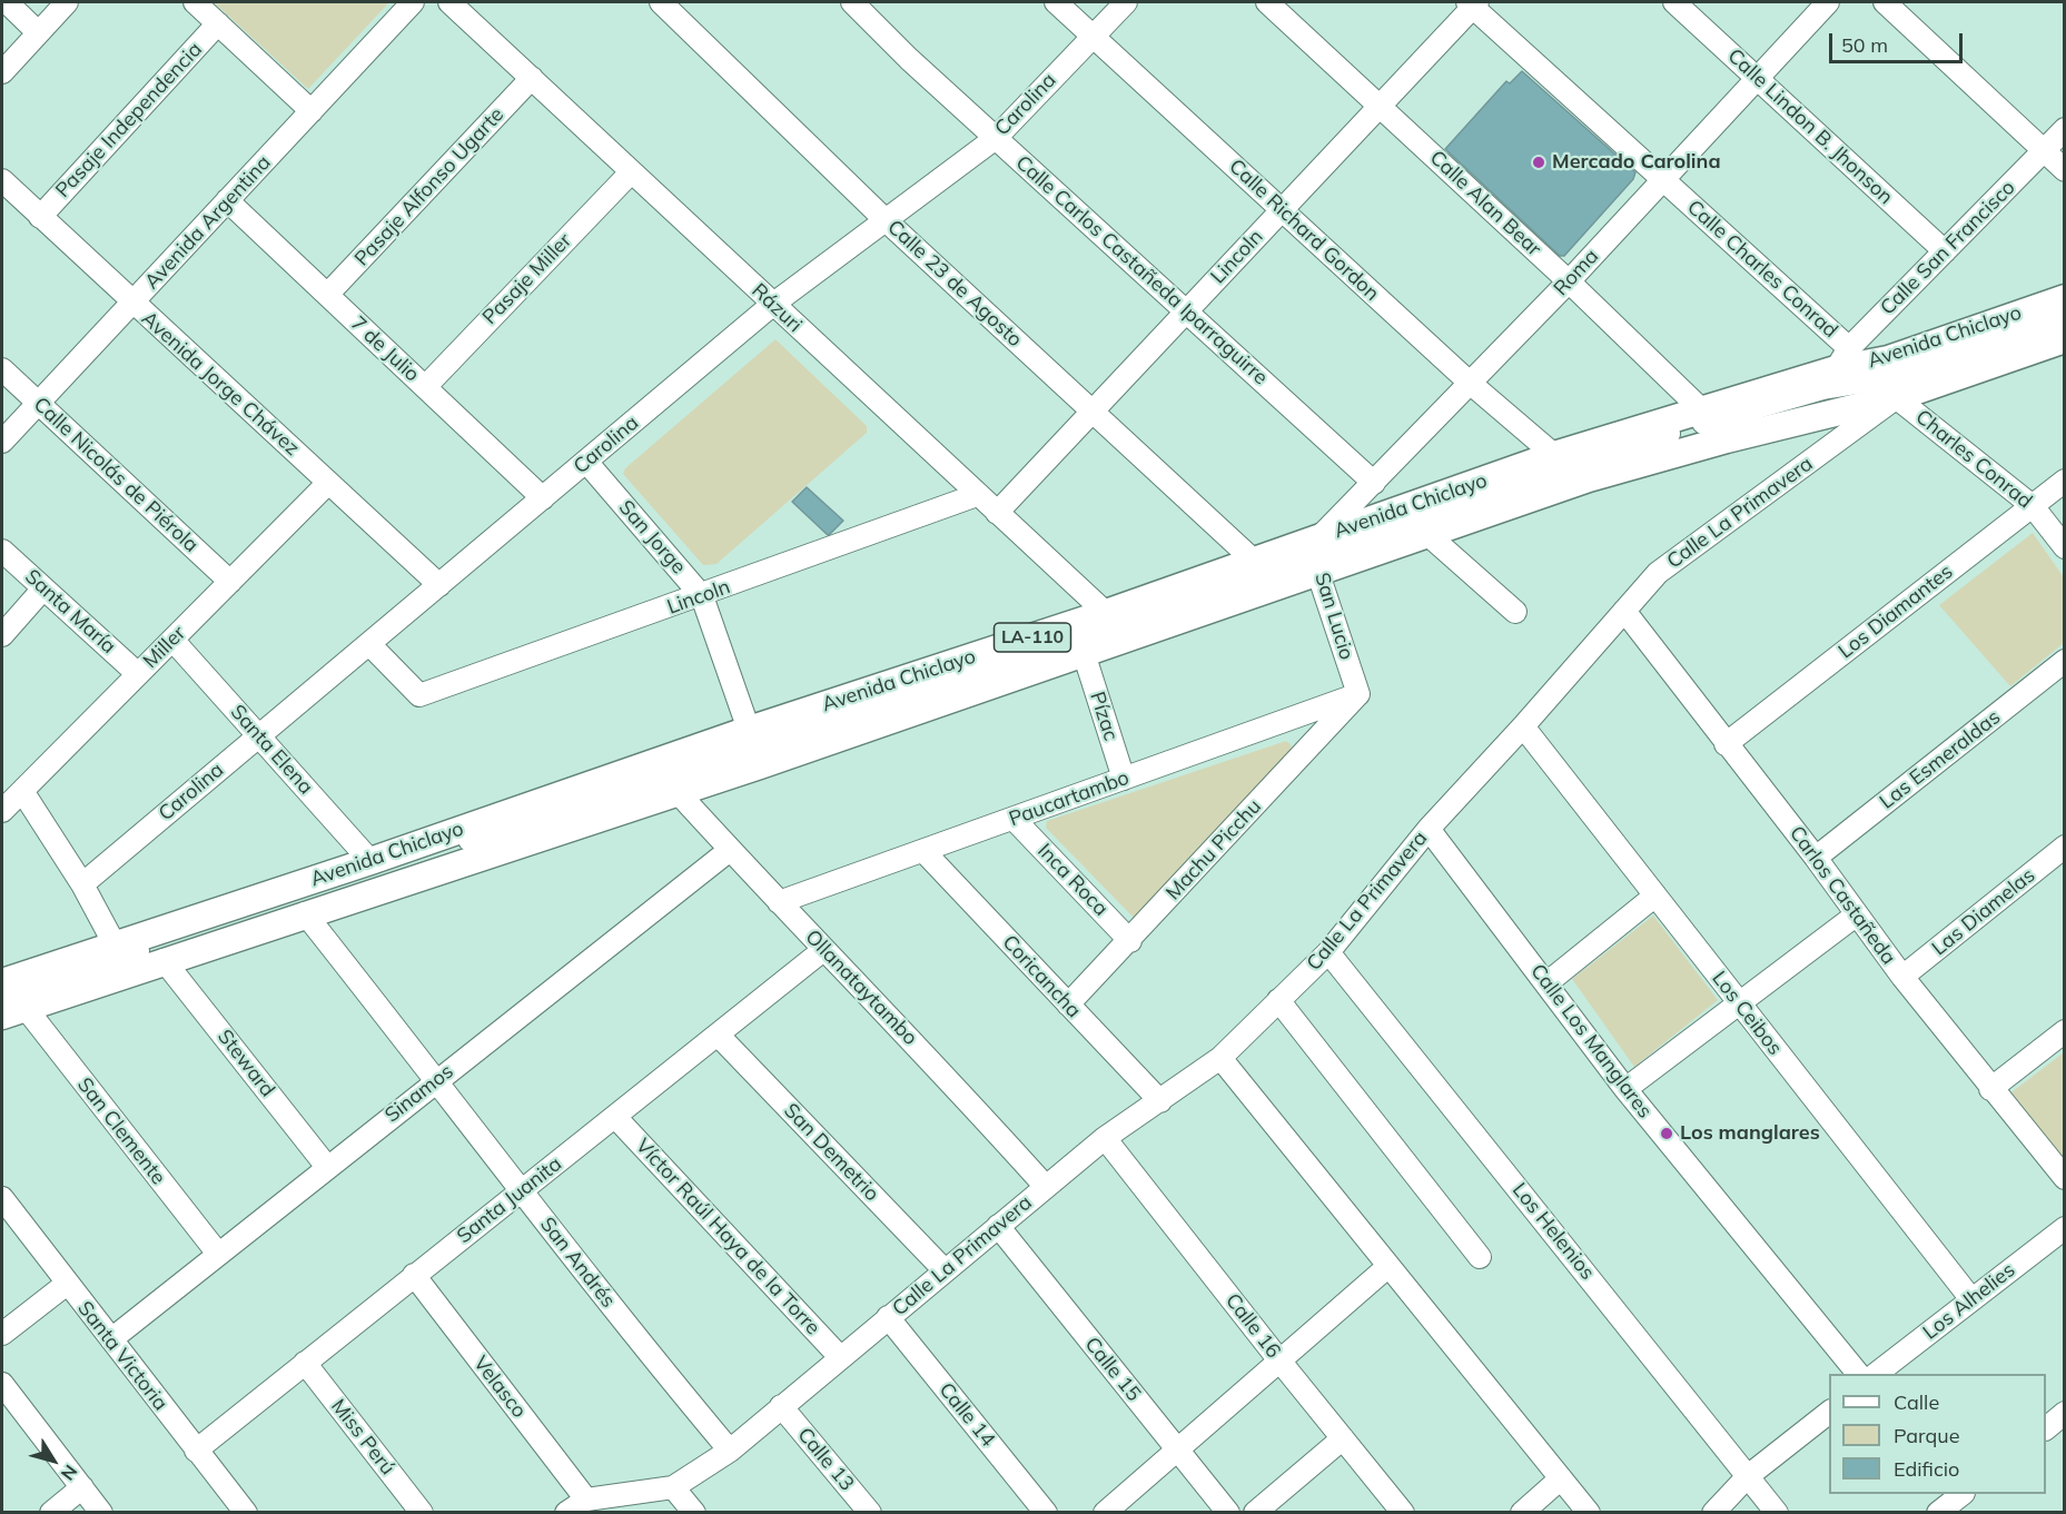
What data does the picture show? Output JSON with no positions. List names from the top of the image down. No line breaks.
{"streets":{"main road":["Avenida Chiclayo","LA-110"],"street":["Carolina","Pasaje Independencia","Calle Lindon B. Jhonson","Pasaje Alfonso Ugarte","Calle Alan Bear","Avenida Argentina","Calle Richard Gordon","Calle San Francisco","Lincoln","Calle Charles Conrad","Calle Carlos Castañeda Iparraguirre","Roma","Pasaje Miller","Calle 23 de Agosto","Rázuri","7 de Julio","Avenida Jorge Chávez","Charles Conrad","Calle Nicolás de Piérola","Calle La Primavera","San Jorge","Santa María","Los Diamantes","San Lucio","Miller","Pízac","Santa Elena","Las Esmeraldas","Paucartambo","Machu Picchu","Inca Roca","Carlos Castañeda","Las Diamelas","Coricancha","Ollanataytambo","Los Ceibos","Calle Los Manglares","Steward","Sinamos","San Clemente","San Demetrio","Santa Juanita","Los Helenios","Víctor Raúl Haya de la Torre","San Andrés","Los Alhelies","Calle 16","Santa Victoria","Calle 15","Velasco","Calle 14","Miss Perú","Calle 13"]},"crossings":[["Carolina","Calle Richard Gordon"],["Carolina","Lincoln"],["Carolina","Calle Carlos Castañeda Iparraguirre"],["Carolina","Calle 23 de Agosto"],["Carolina","Rázuri"],["Carolina","7 de Julio"],["Carolina","Avenida Jorge Chávez"],["Carolina","San Jorge"],["Carolina","Santa Elena"],["Pasaje Independencia","Avenida Jorge Chávez"],["Calle Lindon B. Jhonson","Calle San Francisco"],["Calle Lindon B. Jhonson","Roma"],["Pasaje Alfonso Ugarte","Rázuri"],["Pasaje Alfonso Ugarte","7 de Julio"],["Calle Alan Bear","Lincoln"],["Calle Alan Bear","Roma"],["Calle Alan Bear","Avenida Chiclayo"],["Avenida Argentina","7 de Julio"],["Avenida Argentina","Avenida Jorge Chávez"],["Avenida Argentina","Calle Nicolás de Piérola"],["Calle Richard Gordon","Lincoln"],["Calle Richard Gordon","Roma"],["Calle Richard Gordon","Avenida Chiclayo"],["Calle San Francisco","Calle Charles Conrad"],["Calle San Francisco","Avenida Chiclayo"],["Lincoln","Calle Charles Conrad"],["Lincoln","Calle Carlos Castañeda Iparraguirre"],["Lincoln","Calle 23 de Agosto"],["Lincoln","Rázuri"],["Lincoln","San Jorge"],["Calle Charles Conrad","Roma"],["Calle Charles Conrad","Avenida Chiclayo"],["Calle Carlos Castañeda Iparraguirre","Roma"],["Roma","Avenida Chiclayo"],["Roma","San Lucio"],["Pasaje Miller","Rázuri"],["Pasaje Miller","7 de Julio"],["Calle 23 de Agosto","Avenida Chiclayo"],["Rázuri","Avenida Chiclayo"],["Avenida Chiclayo","Charles Conrad"],["Avenida Chiclayo","Calle La Primavera"],["Avenida Chiclayo","San Jorge"],["Avenida Chiclayo","San Lucio"],["Avenida Chiclayo","Pízac"],["Avenida Chiclayo","Santa Elena"],["Avenida Chiclayo","Ollanataytambo"],["Avenida Chiclayo","Steward"],["Avenida Chiclayo","San Clemente"],["Avenida Chiclayo","San Andrés"],["Avenida Jorge Chávez","Miller"],["Charles Conrad","Calle La Primavera"],["Charles Conrad","Los Diamantes"],["Calle Nicolás de Piérola","Miller"],["Calle La Primavera","Carlos Castañeda"],["Calle La Primavera","Coricancha"],["Calle La Primavera","Ollanataytambo"],["Calle La Primavera","Los Ceibos"],["Calle La Primavera","Calle Los Manglares"],["Calle La Primavera","San Demetrio"],["Calle La Primavera","Los Helenios"],["Calle La Primavera","Víctor Raúl Haya de la Torre"],["Calle La Primavera","San Andrés"],["Calle La Primavera","Calle 16"],["Calle La Primavera","Calle 15"],["Calle La Primavera","Calle 14"],["Calle La Primavera","Calle 13"],["Santa María","Miller"],["Los Diamantes","Carlos Castañeda"],["San Lucio","Paucartambo"],["San Lucio","Machu Picchu"],["Miller","Santa Elena"],["Pízac","Paucartambo"],["Las Esmeraldas","Carlos Castañeda"],["Paucartambo","Machu Picchu"],["Paucartambo","Inca Roca"],["Paucartambo","Coricancha"],["Paucartambo","Ollanataytambo"],["Machu Picchu","Inca Roca"],["Machu Picchu","Coricancha"],["Carlos Castañeda","Las Diamelas"],["Ollanataytambo","Sinamos"],["Ollanataytambo","Santa Juanita"],["Los Ceibos","Los Alhelies"],["Steward","Sinamos"],["Sinamos","San Clemente"],["Sinamos","San Andrés"],["Sinamos","Santa Victoria"],["San Demetrio","Santa Juanita"],["Santa Juanita","Víctor Raúl Haya de la Torre"],["Santa Juanita","San Andrés"],["Santa Juanita","Santa Victoria"],["Santa Juanita","Velasco"],["Santa Juanita","Miss Perú"]],"places":["Mercado Carolina","Los manglares"],"legend":["Calle","Parque","Edificio"],"scale_bar":"50 m","north":"bottom right"}
